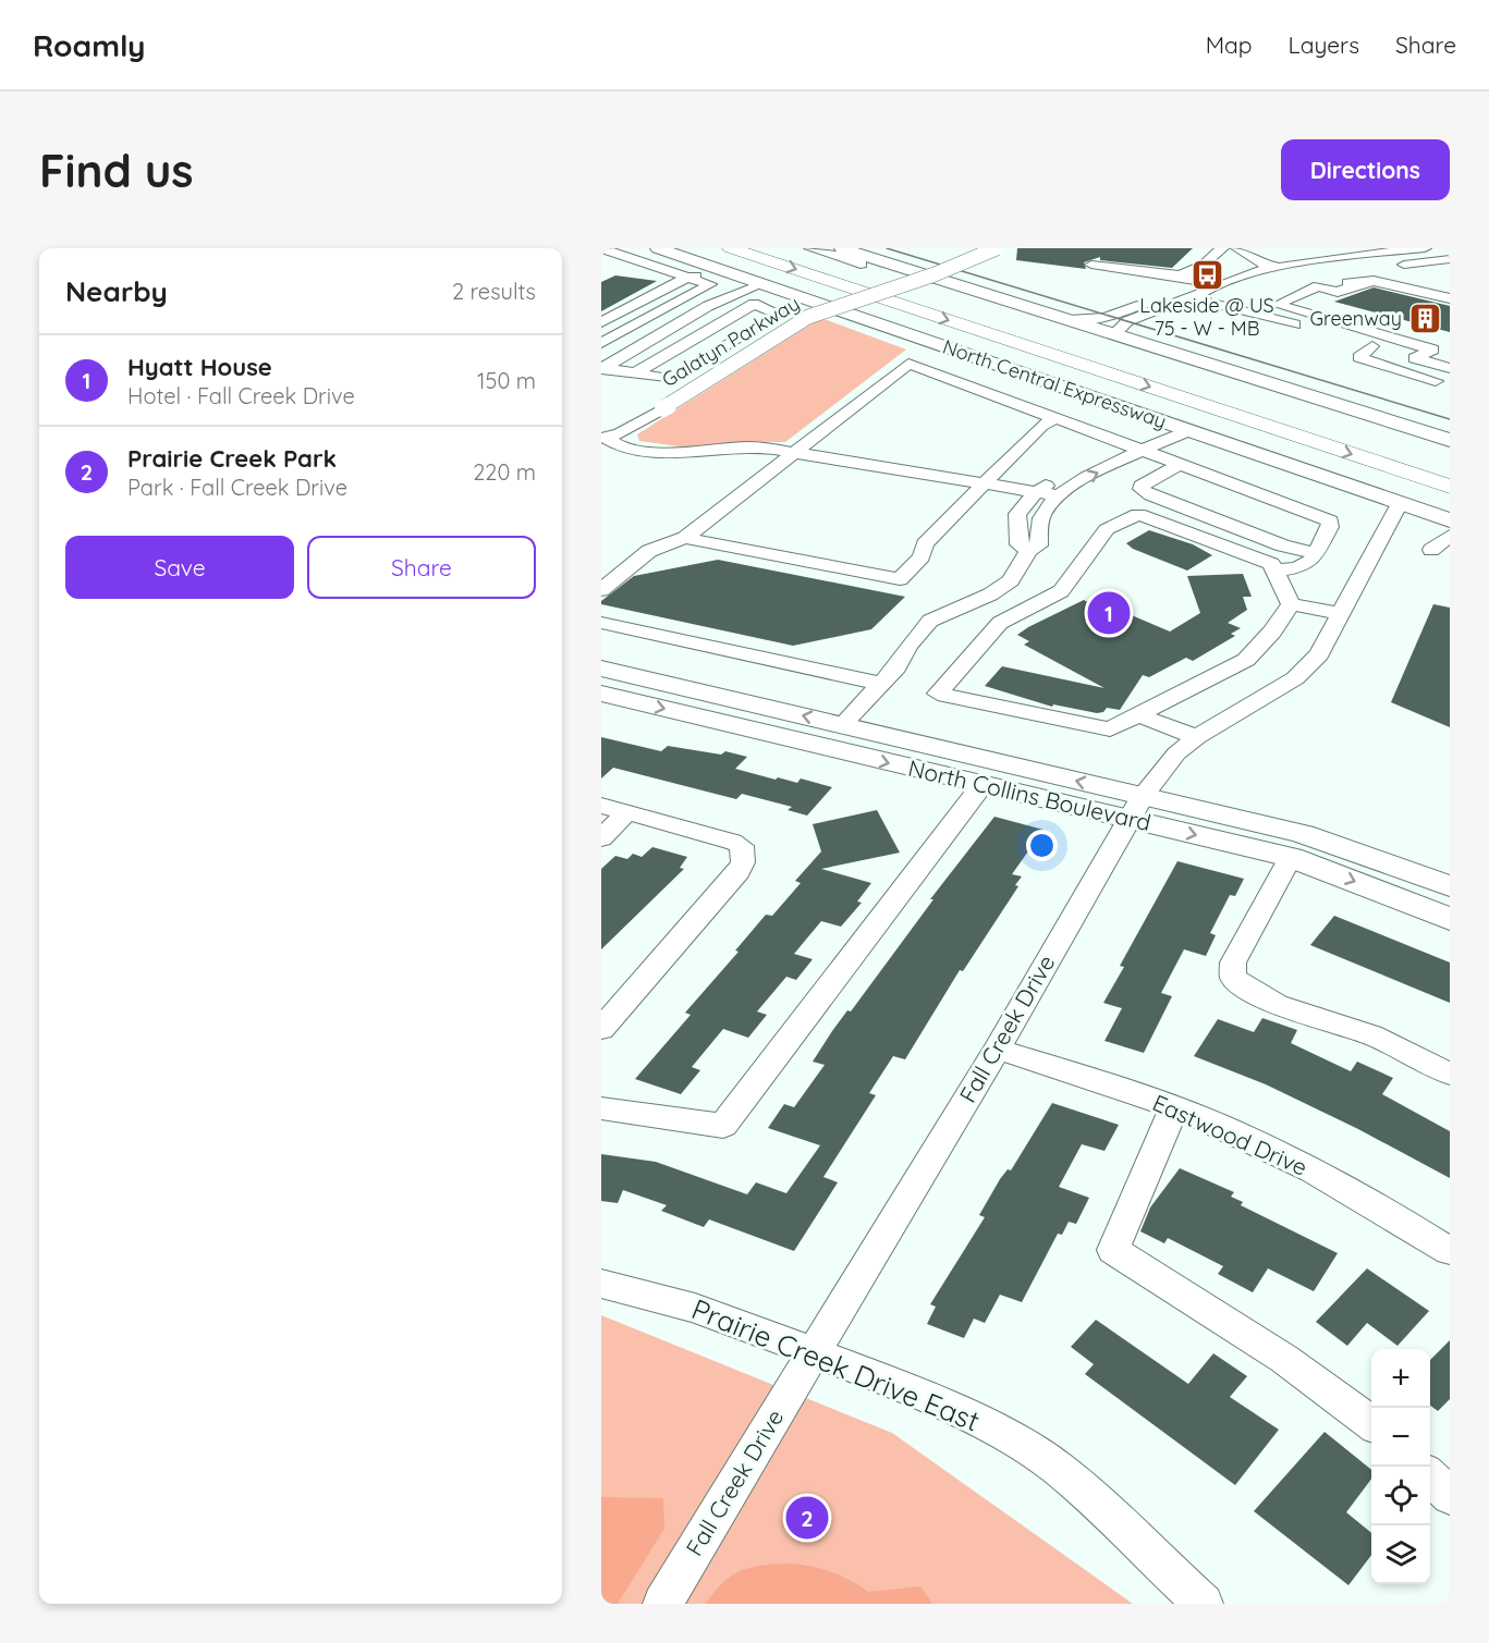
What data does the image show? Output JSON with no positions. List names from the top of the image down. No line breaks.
{"streets":{"highway":["North Central Expressway"],"main road":["North Collins Boulevard"],"street":["Galatyn Parkway","Fall Creek Drive","Eastwood Drive","Prairie Creek Drive East"]},"crossings":[["North Collins Boulevard","Fall Creek Drive"],["Fall Creek Drive","Eastwood Drive"],["Fall Creek Drive","Prairie Creek Drive East"]],"places":{"bus stop":["Lakeside @ US 75 - W - MB"],"building":["Greenway"]},"page":{"header":"Roamly","nav":["Map","Layers","Share"],"buttons":["Directions",["Save","Share"]],"title":"Find us","heading":["Nearby","2 results"],"list":[{"mark":"1","name":"Hyatt House","note":"Hotel · Fall Creek Drive","value":"150 m"},{"mark":"2","name":"Prairie Creek Park","note":"Park · Fall Creek Drive","value":"220 m"}],"pins":["1","2"],"map_buttons":["+","−"]}}
